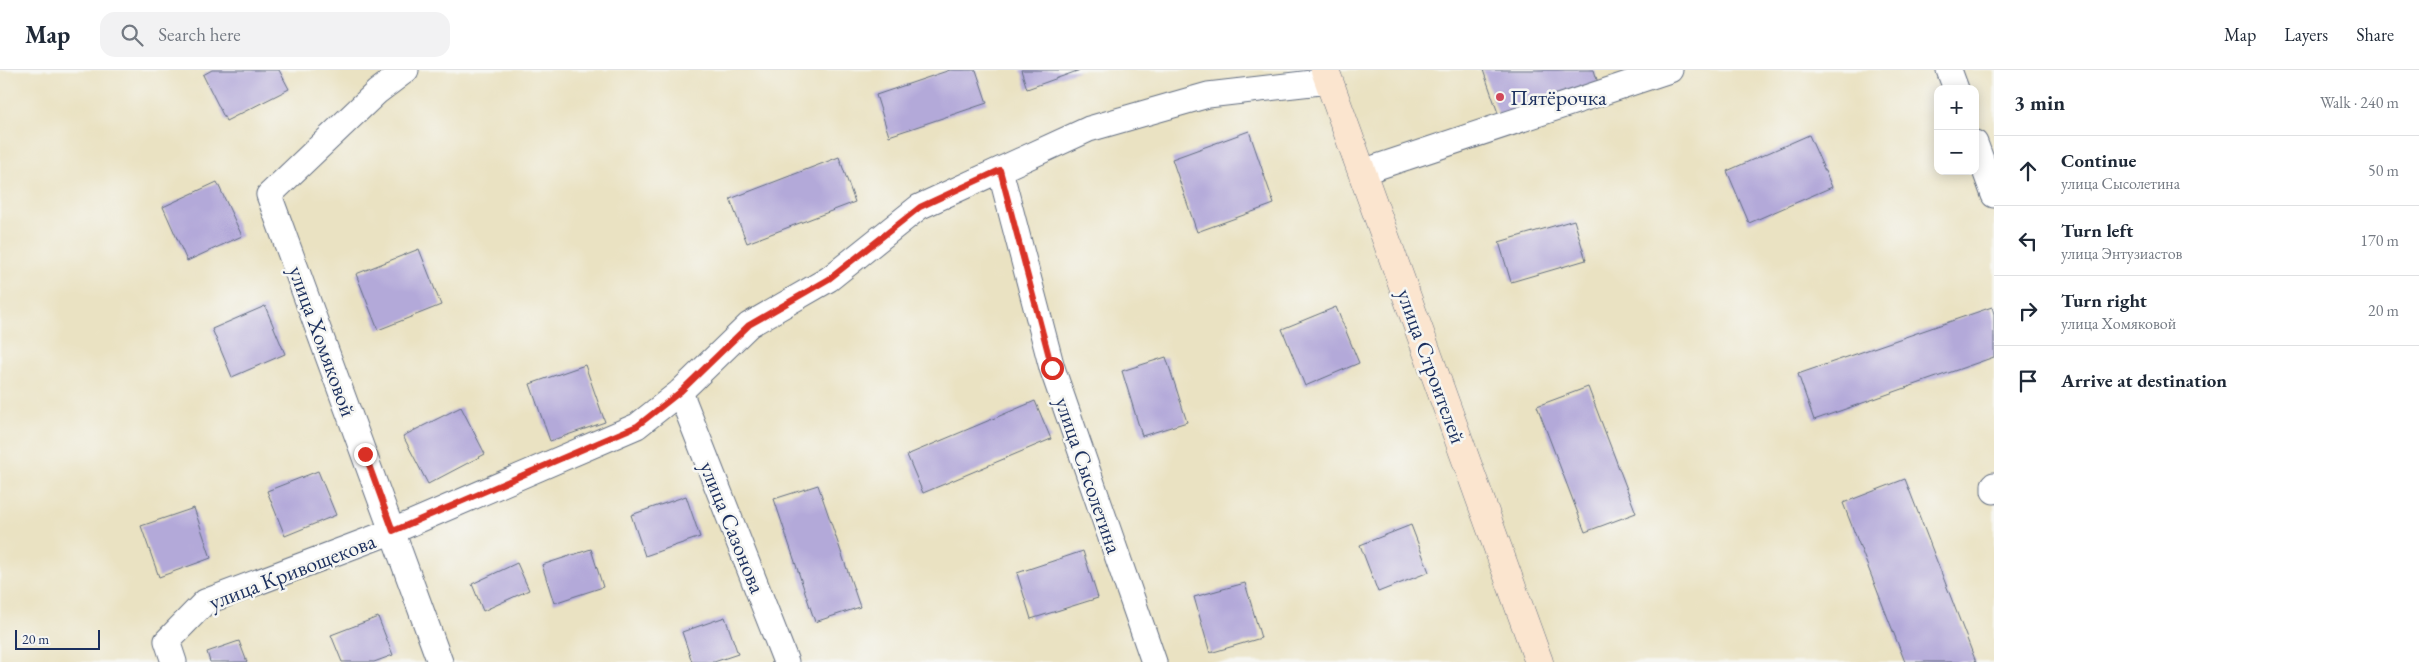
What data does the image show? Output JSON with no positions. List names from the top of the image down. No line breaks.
{"streets":{"main road":["улица Строителей"],"street":["улица Хомяковой","улица Сысолетина","улица Сазонова","улица Кривощекова"]},"crossings":[["улица Хомяковой","улица Кривощекова"]],"places":["Пятёрочка"],"scale_bar":"20 m","page":{"header":"Map","search":"Search here","nav":["Map","Layers","Share"],"heading":["3 min","Walk · 240 m"],"map_buttons":["+","−"],"list":[["Continue","улица Сысолетина","50 m"],["Turn left","улица Энтузиастов","170 m"],["Turn right","улица Хомяковой","20 m"],"Arrive at destination"],"scale":"20 m"}}
